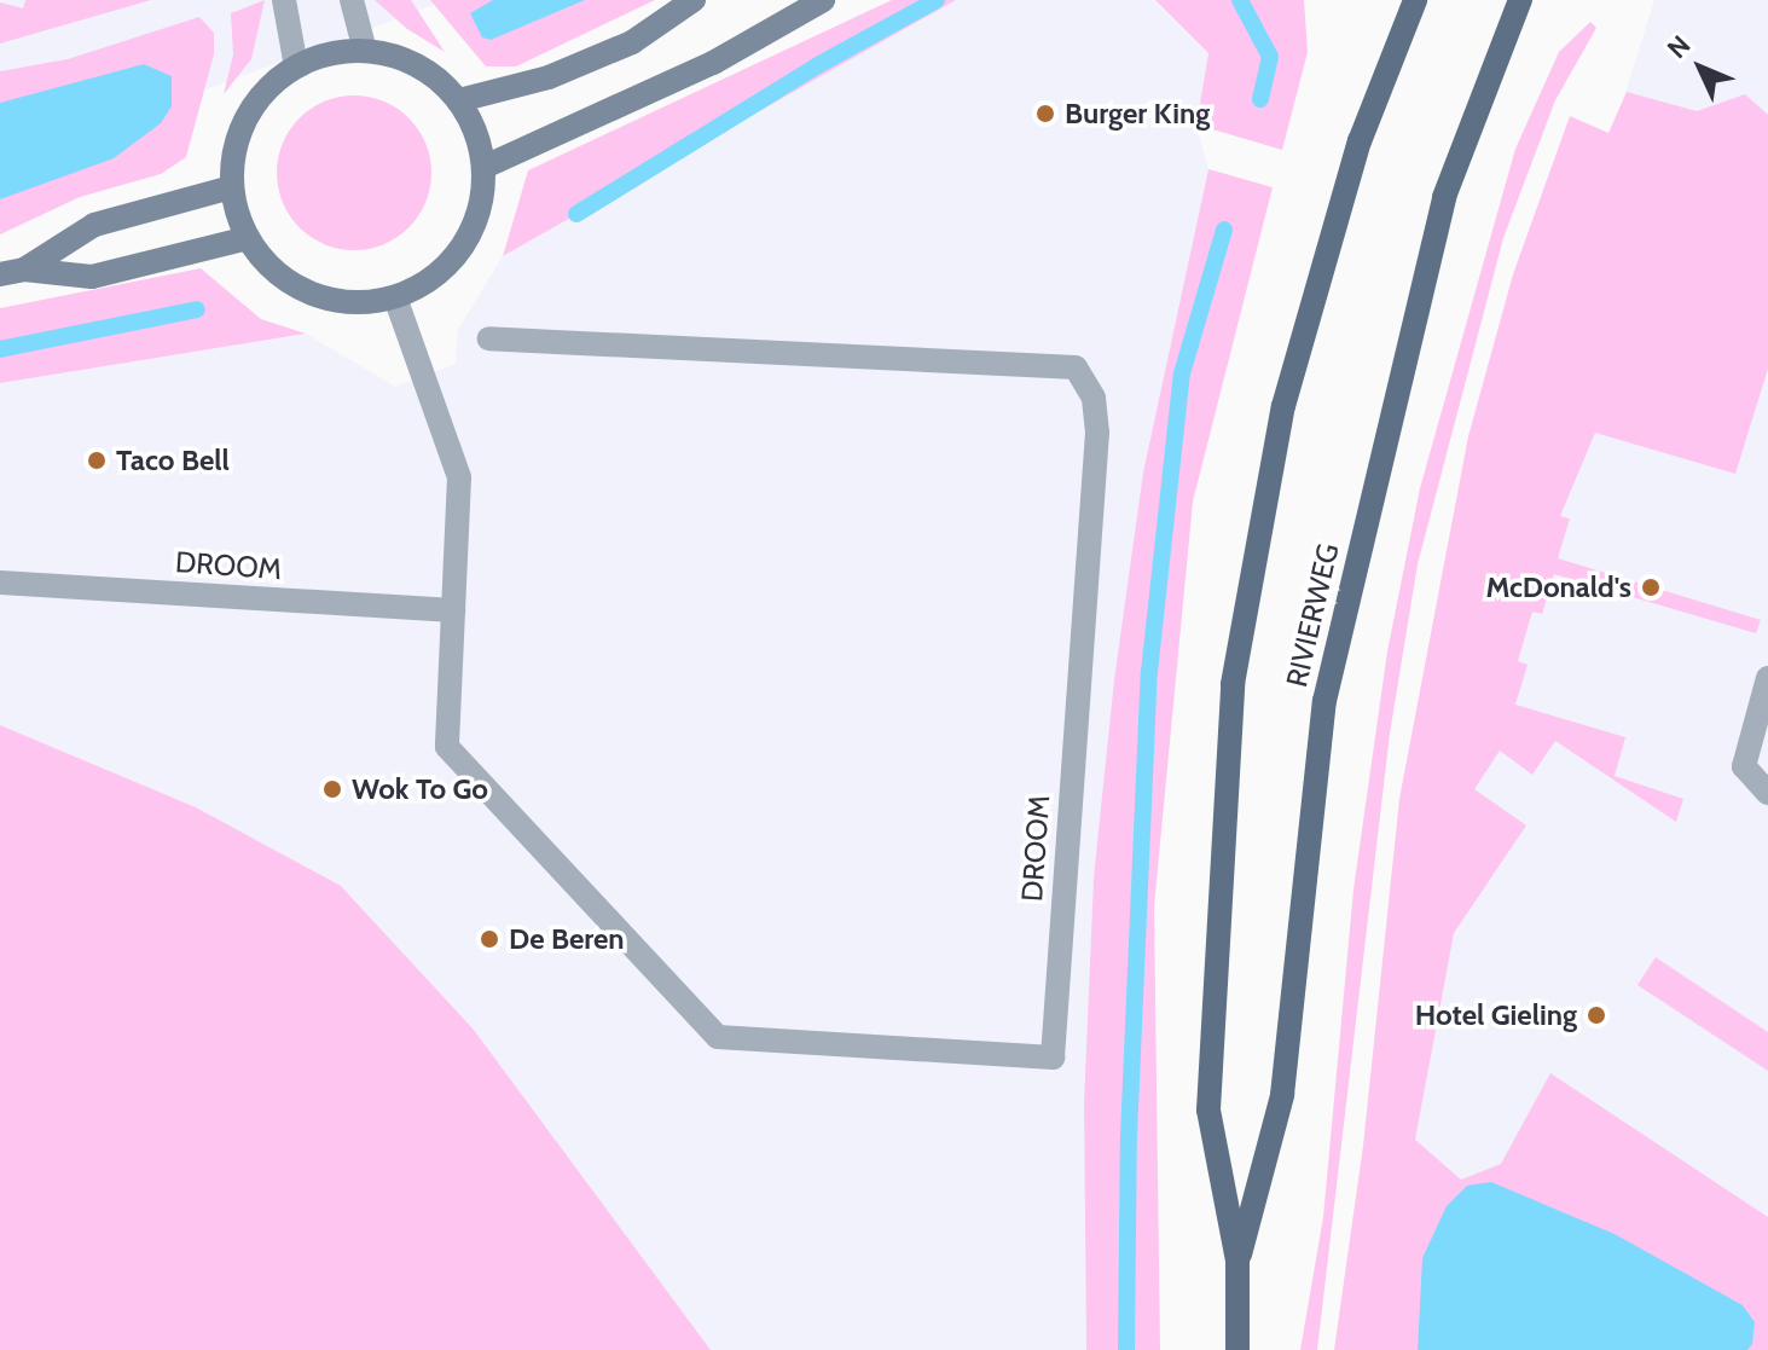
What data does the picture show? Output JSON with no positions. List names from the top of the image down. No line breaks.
{"streets":{"main road":["RIVIERWEG"],"street":["DROOM"]},"places":["Burger King","Taco Bell","McDonald's","Wok To Go","De Beren","Hotel Gieling"],"north":"top left"}
